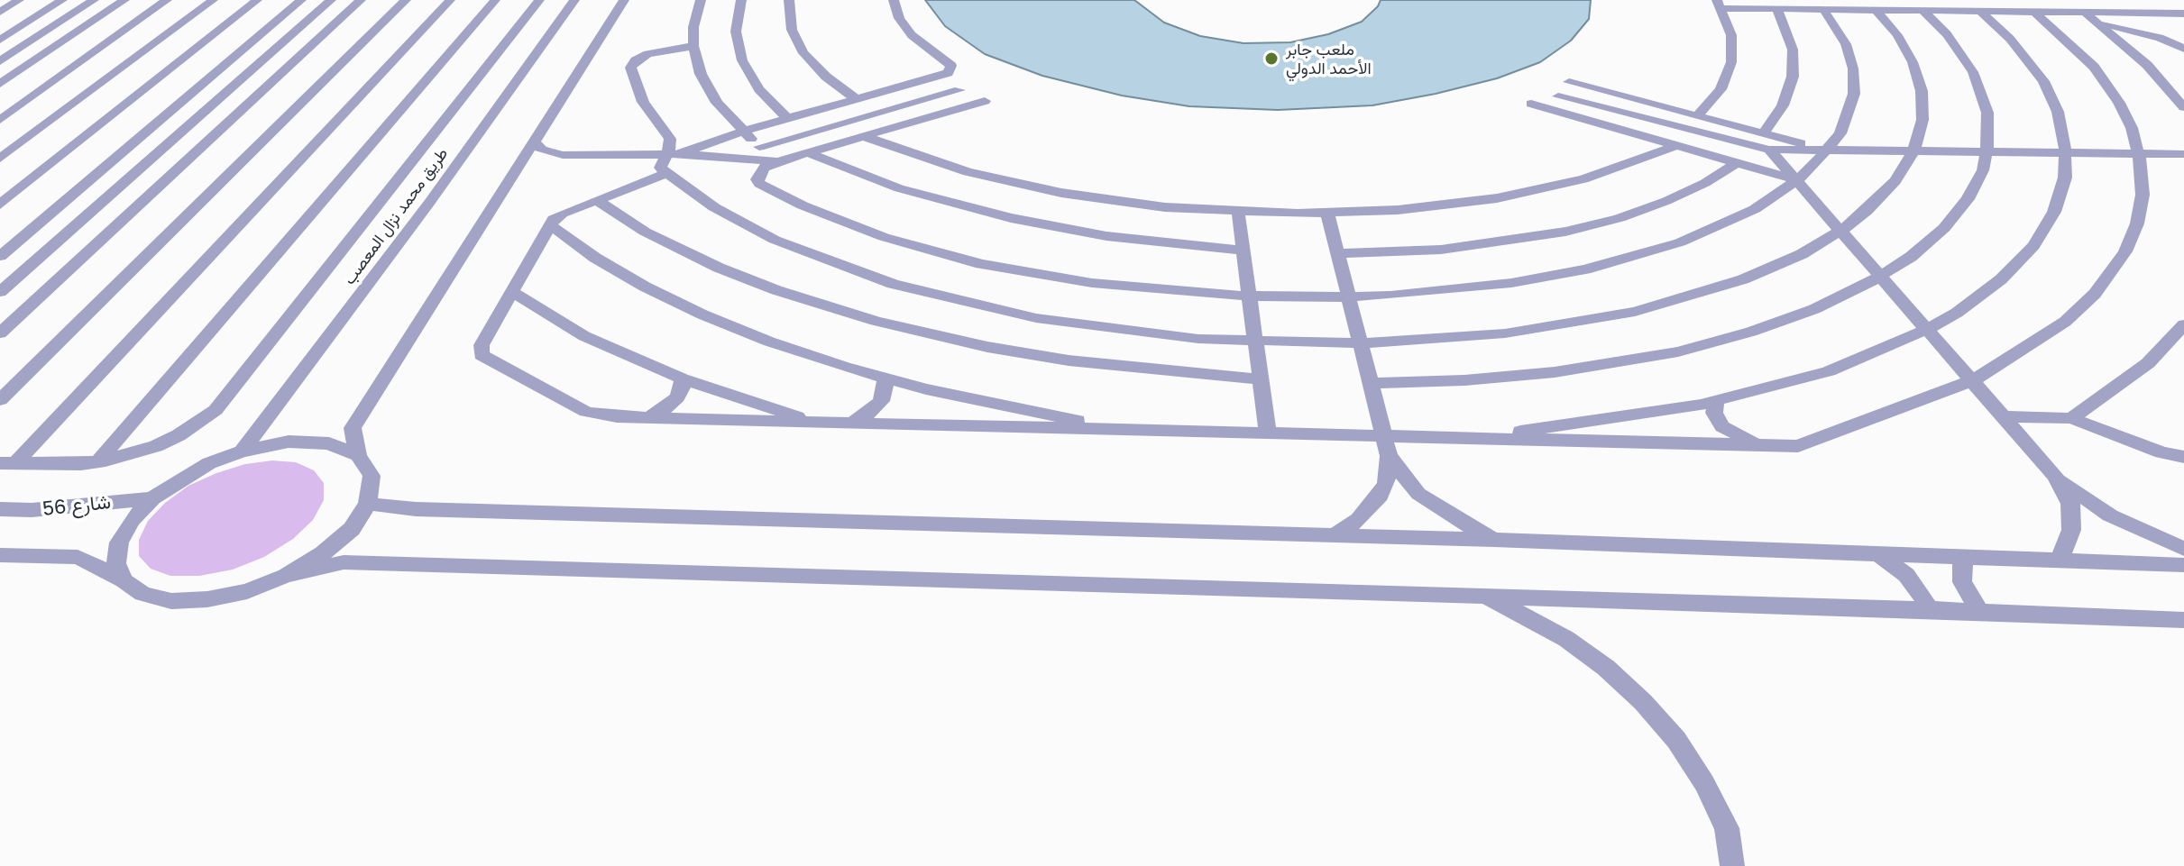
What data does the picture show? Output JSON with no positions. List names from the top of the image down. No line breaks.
{"streets":{"street":["طريق محمد نزال المعصب","شارع 56"]},"places":["ملعب جابر الأحمد الدولي"]}
